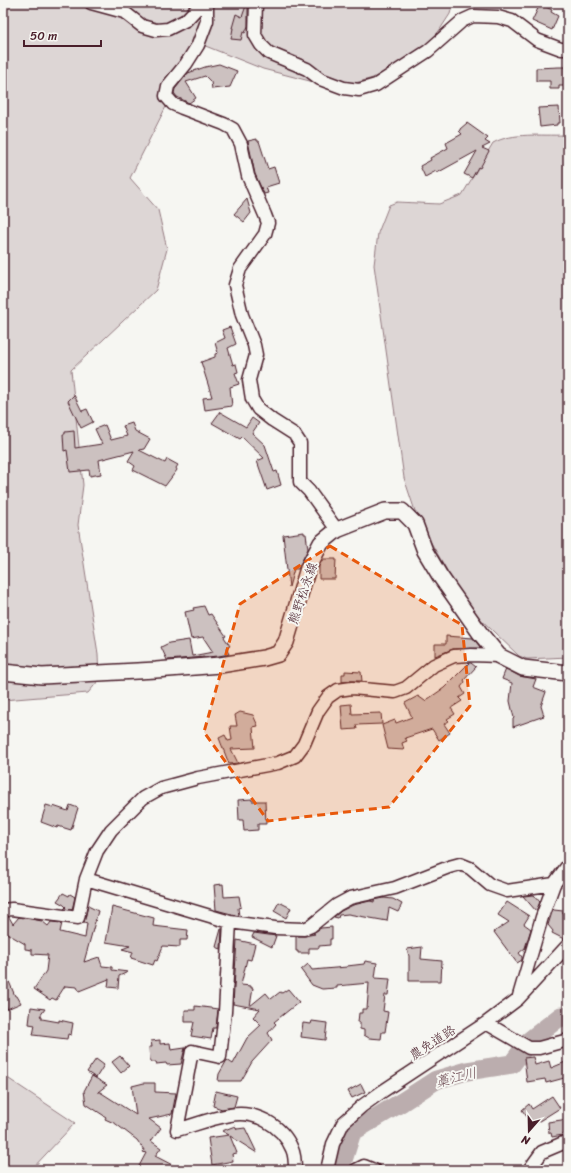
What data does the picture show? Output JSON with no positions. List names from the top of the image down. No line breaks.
{"streets":{"main road":["熊野松永線"],"street":["農免道路"]},"water":["藁江川"],"scale_bar":"50 m","north":"bottom"}
